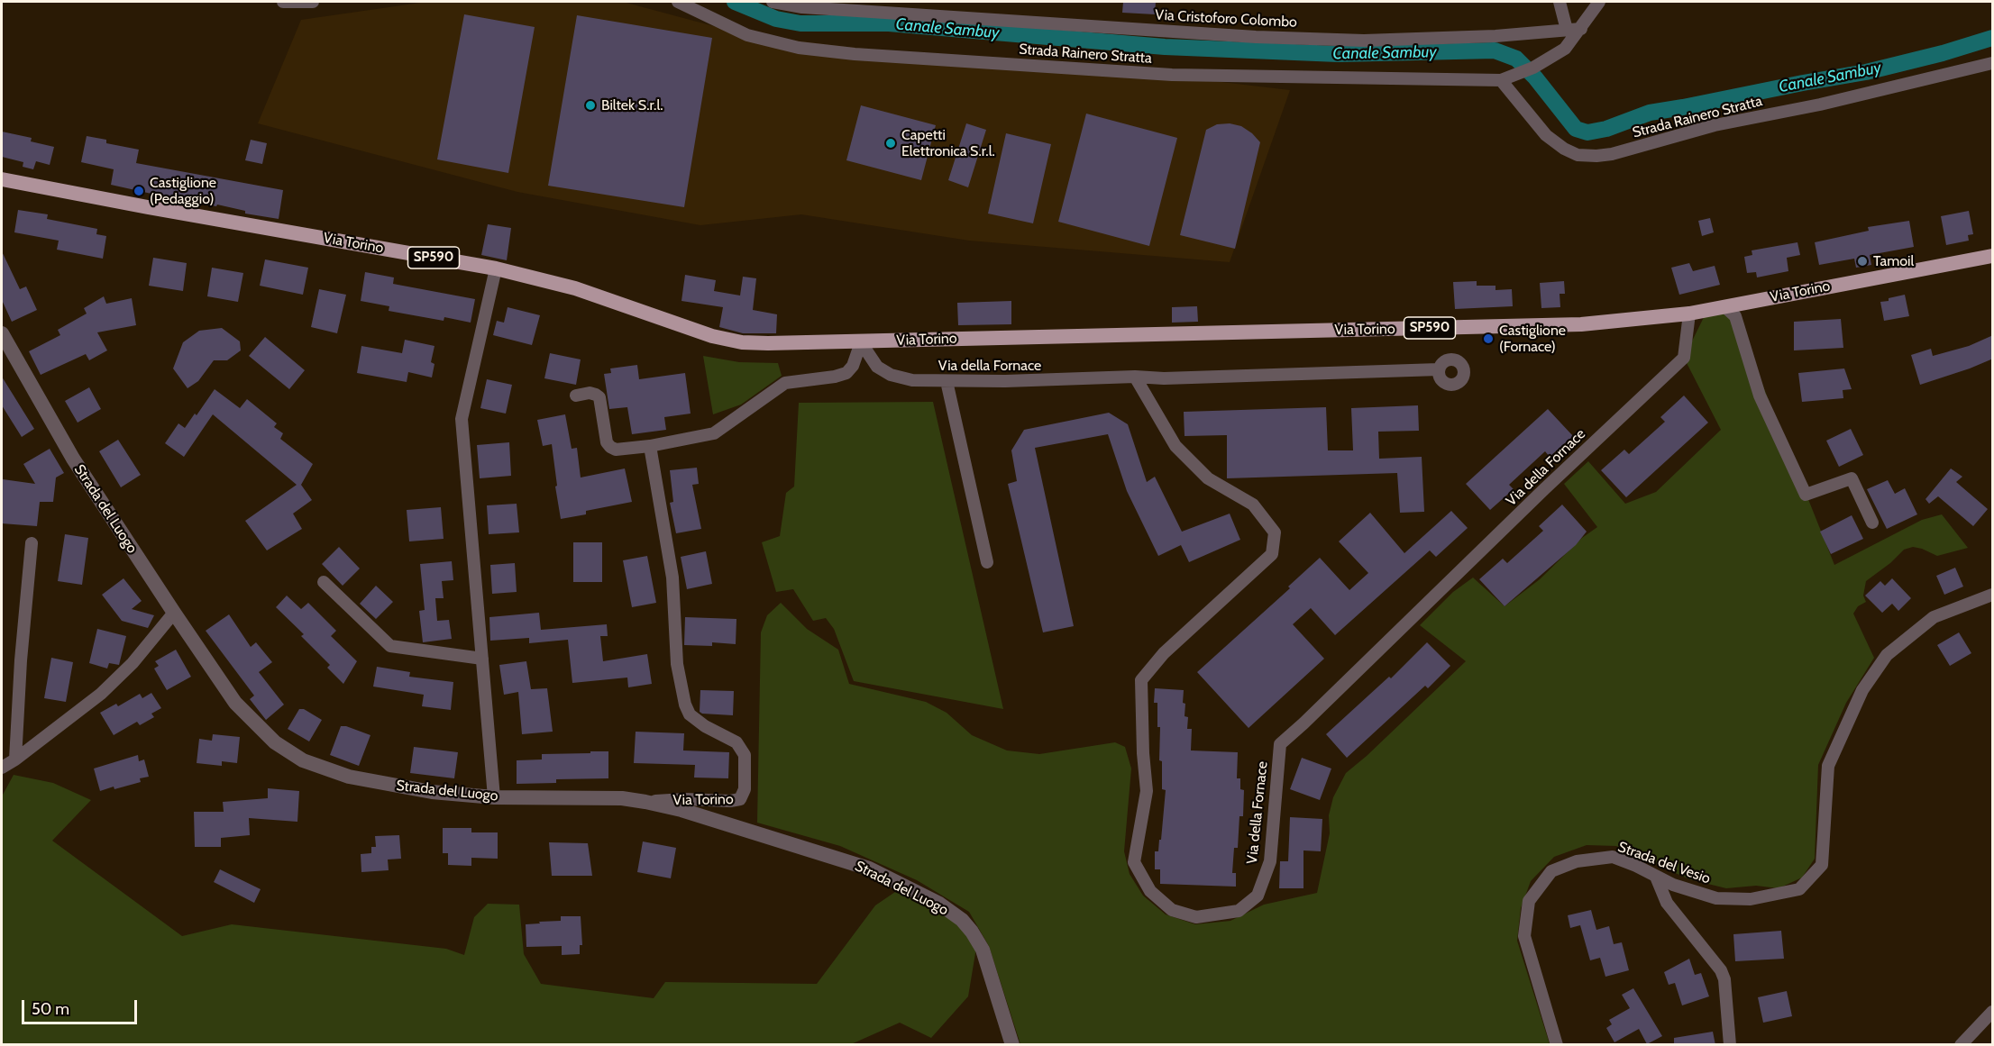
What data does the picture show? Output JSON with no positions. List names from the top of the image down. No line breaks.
{"streets":{"main road":["Via Torino","SP590"],"street":["Via Cristoforo Colombo","Strada Rainero Stratta","Via della Fornace","Strada del Luogo","Strada del Vesio"]},"crossings":[["Via Cristoforo Colombo","Strada Rainero Stratta"],["Via Torino","Via della Fornace"],["Via Torino","Strada del Luogo"]],"water":["Canale Sambuy"],"places":["Biltek S.r.l.","Capetti Elettronica S.r.l.","Castiglione (Pedaggio)","Tamoil","Castiglione (Fornace)"],"scale_bar":"50 m"}
